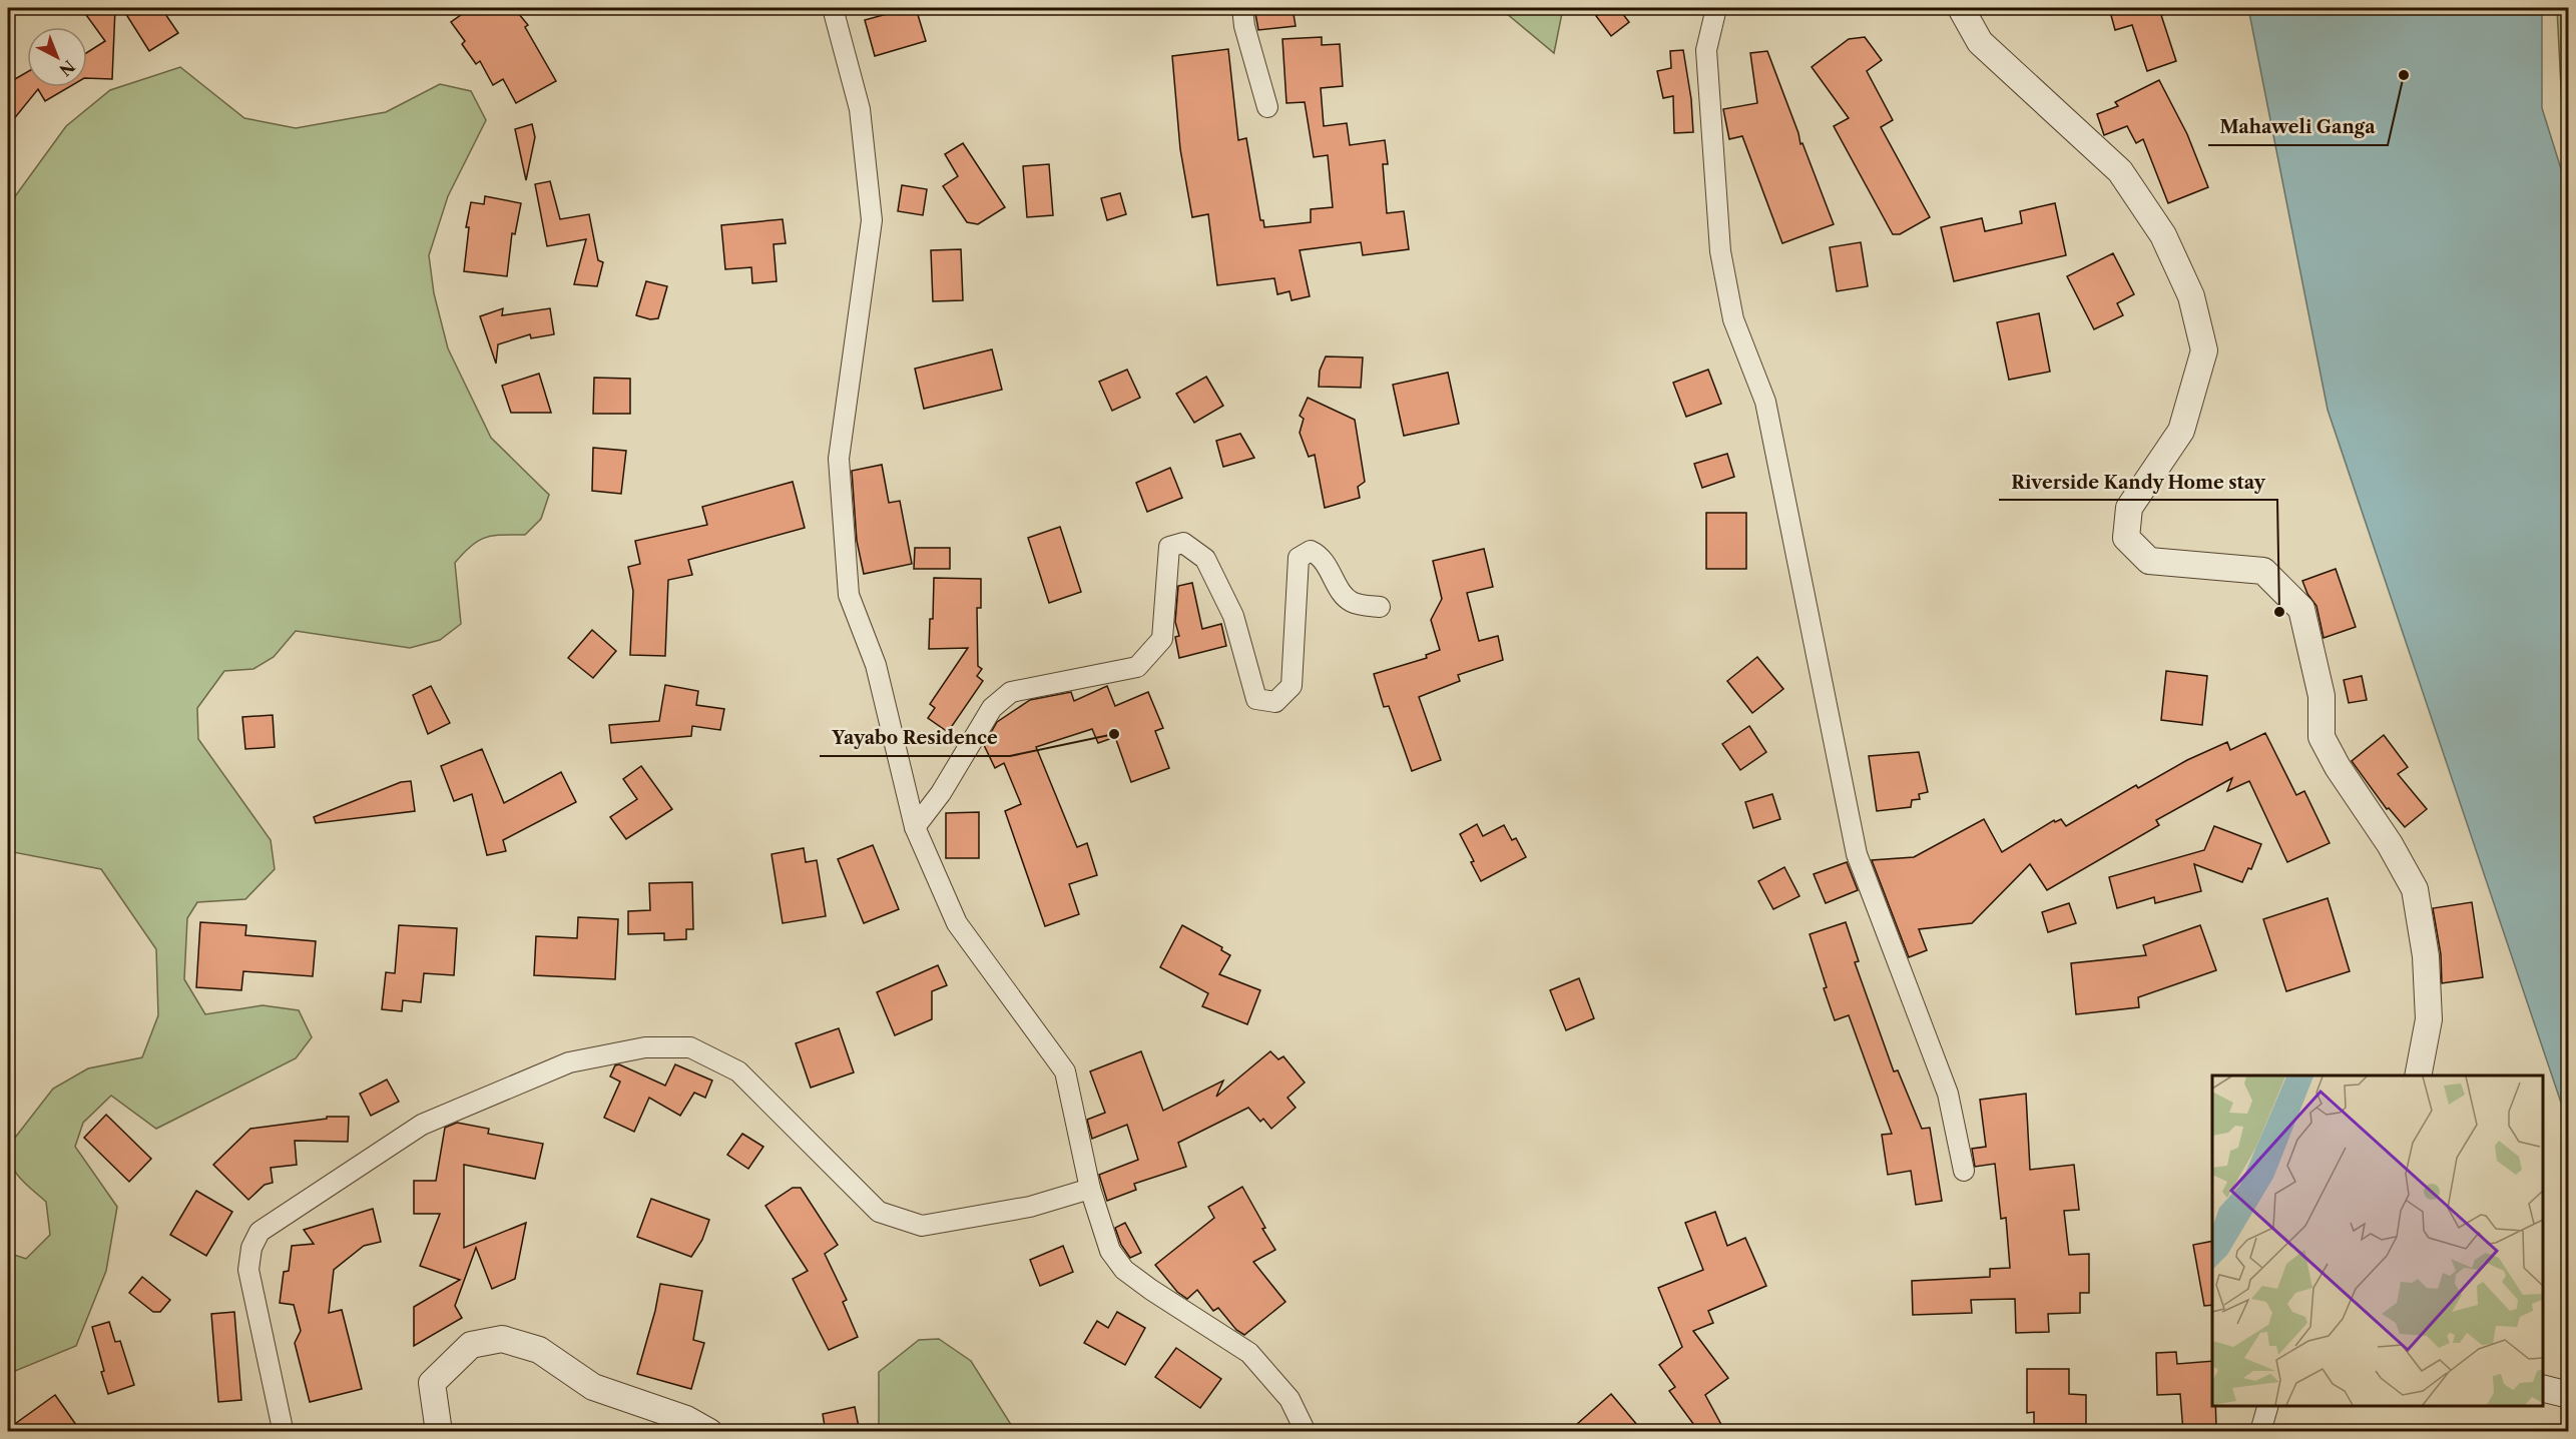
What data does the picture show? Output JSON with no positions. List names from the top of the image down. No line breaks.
{"places":["Mahaweli Ganga","Riverside Kandy Home stay","Yayabo Residence"],"north":"bottom right"}
